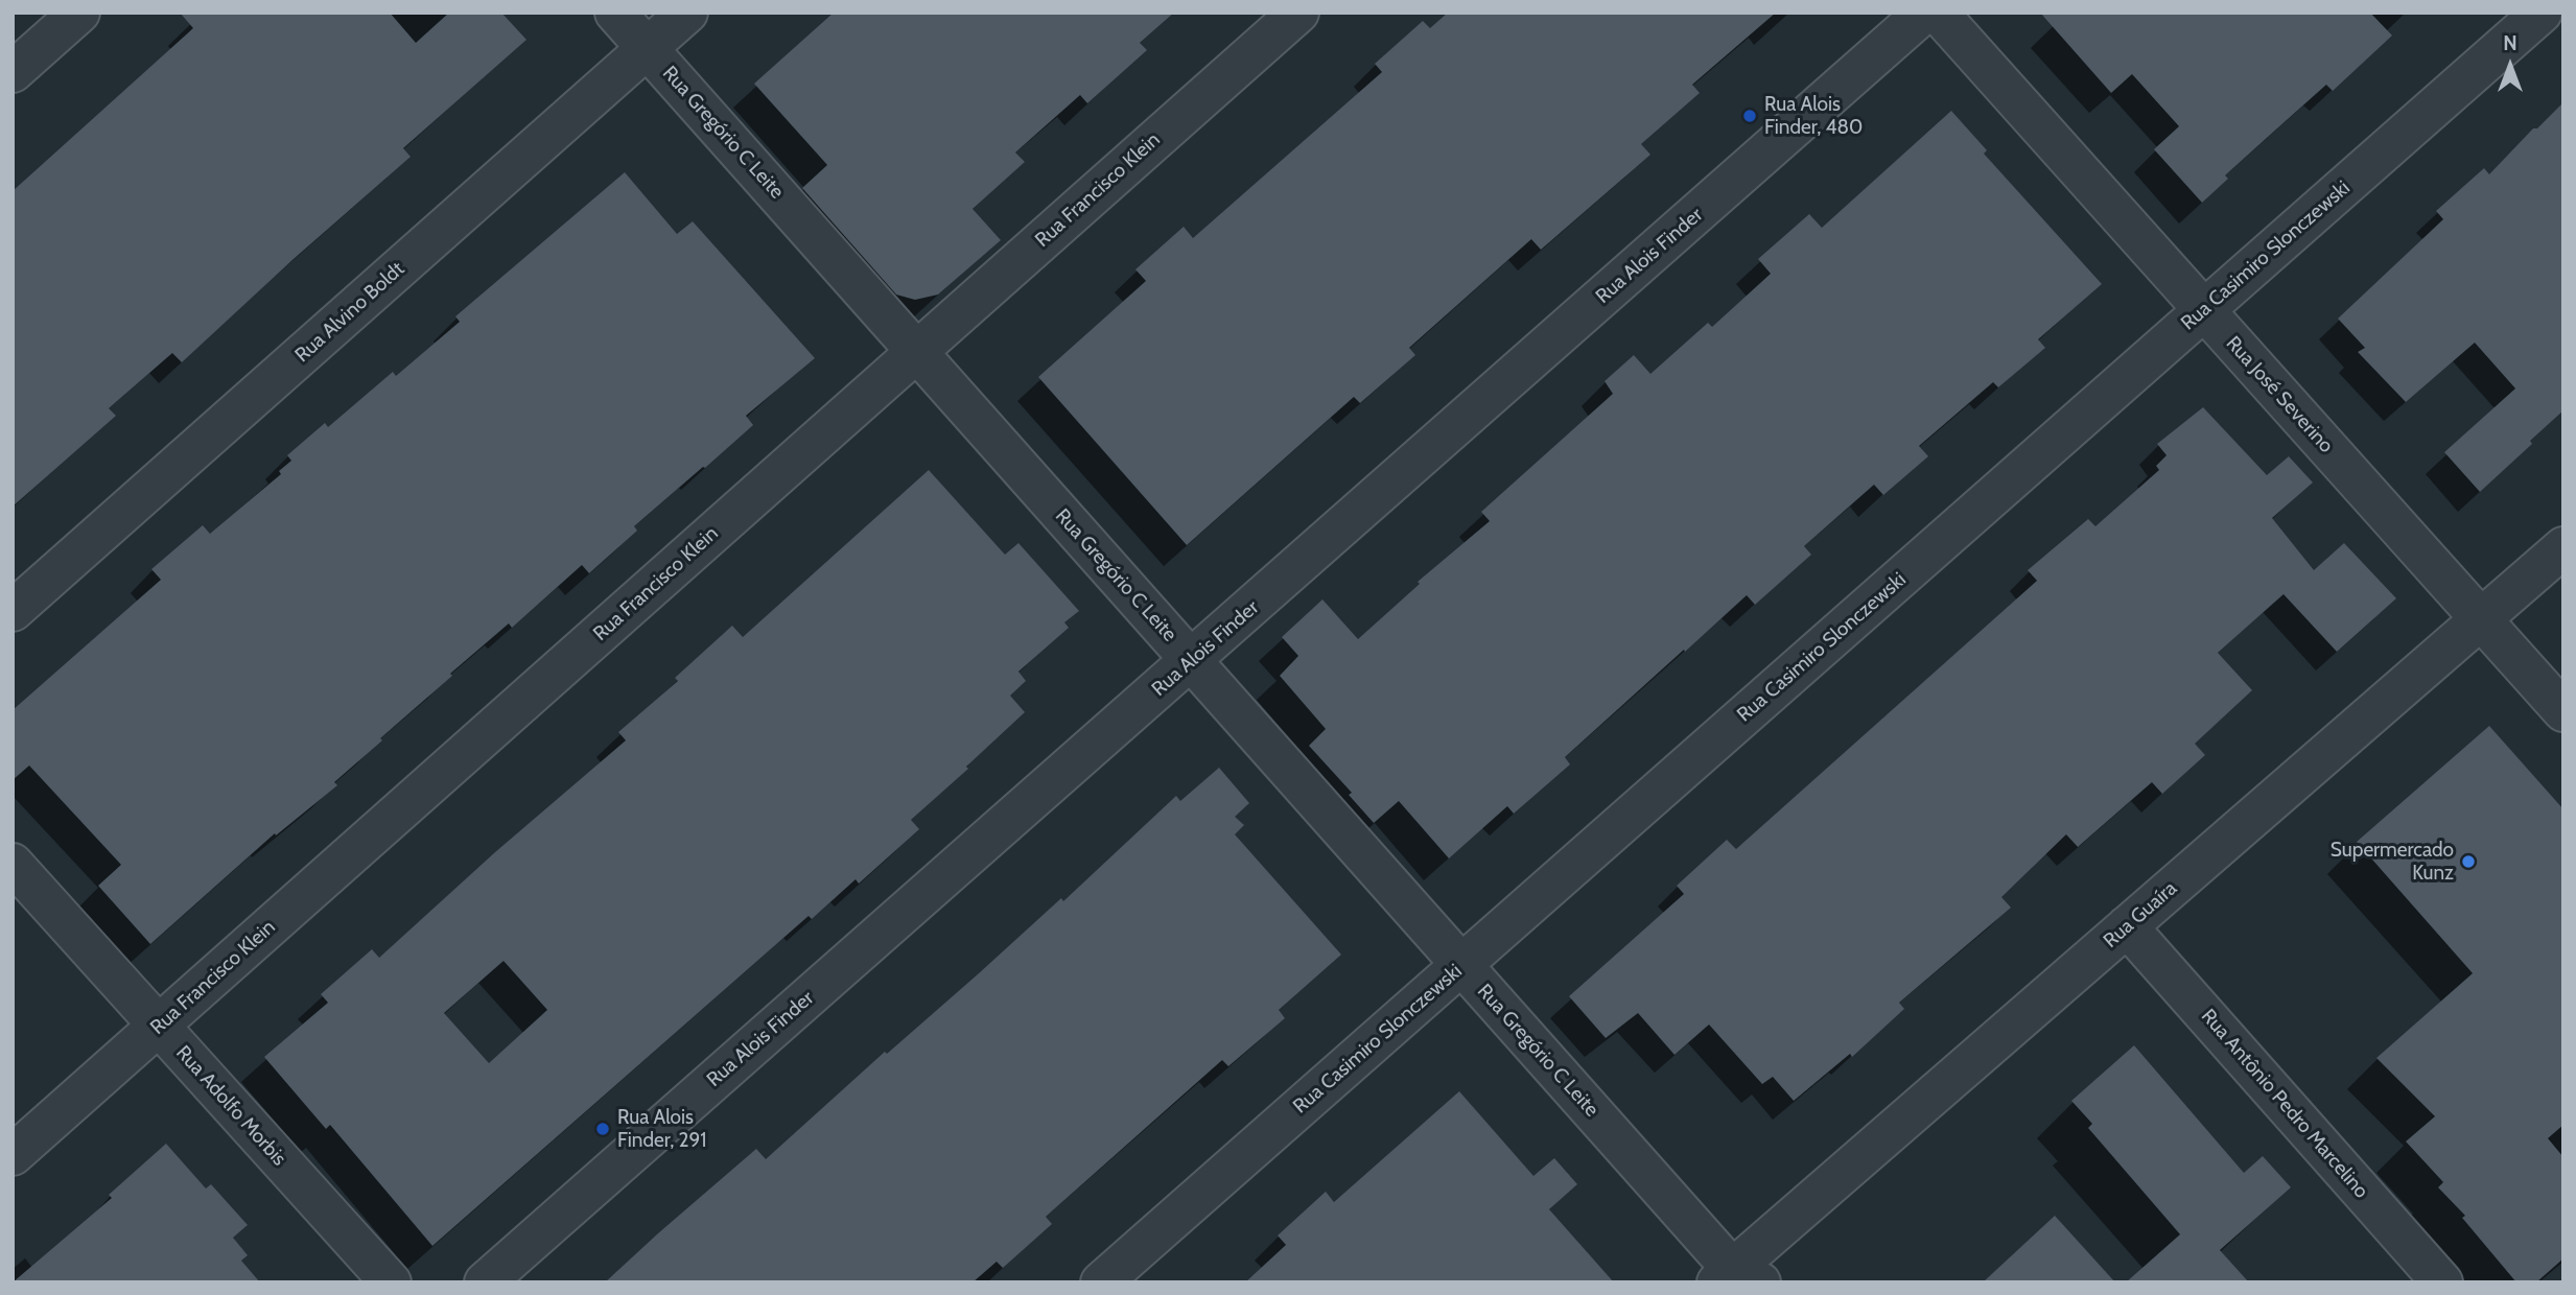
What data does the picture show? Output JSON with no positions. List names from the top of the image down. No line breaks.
{"streets":{"street":["Rua Gregório C Leite","Rua Francisco Klein","Rua Alois Finder","Rua Casimiro Slonczewski","Rua Alvino Boldt","Rua José Severino","Rua Guaíra","Rua Antônio Pedro Marcelino","Rua Adolfo Morbis"]},"crossings":[["Rua Gregório C Leite","Rua Francisco Klein"],["Rua Gregório C Leite","Rua Alois Finder"],["Rua Gregório C Leite","Rua Casimiro Slonczewski"],["Rua Gregório C Leite","Rua Alvino Boldt"],["Rua Gregório C Leite","Rua Guaíra"],["Rua Francisco Klein","Rua Adolfo Morbis"],["Rua Casimiro Slonczewski","Rua José Severino"],["Rua José Severino","Rua Guaíra"],["Rua Guaíra","Rua Antônio Pedro Marcelino"]],"places":["Rua Alois Finder, 480","Supermercado Kunz","Rua Alois Finder, 291"],"north":"top"}
